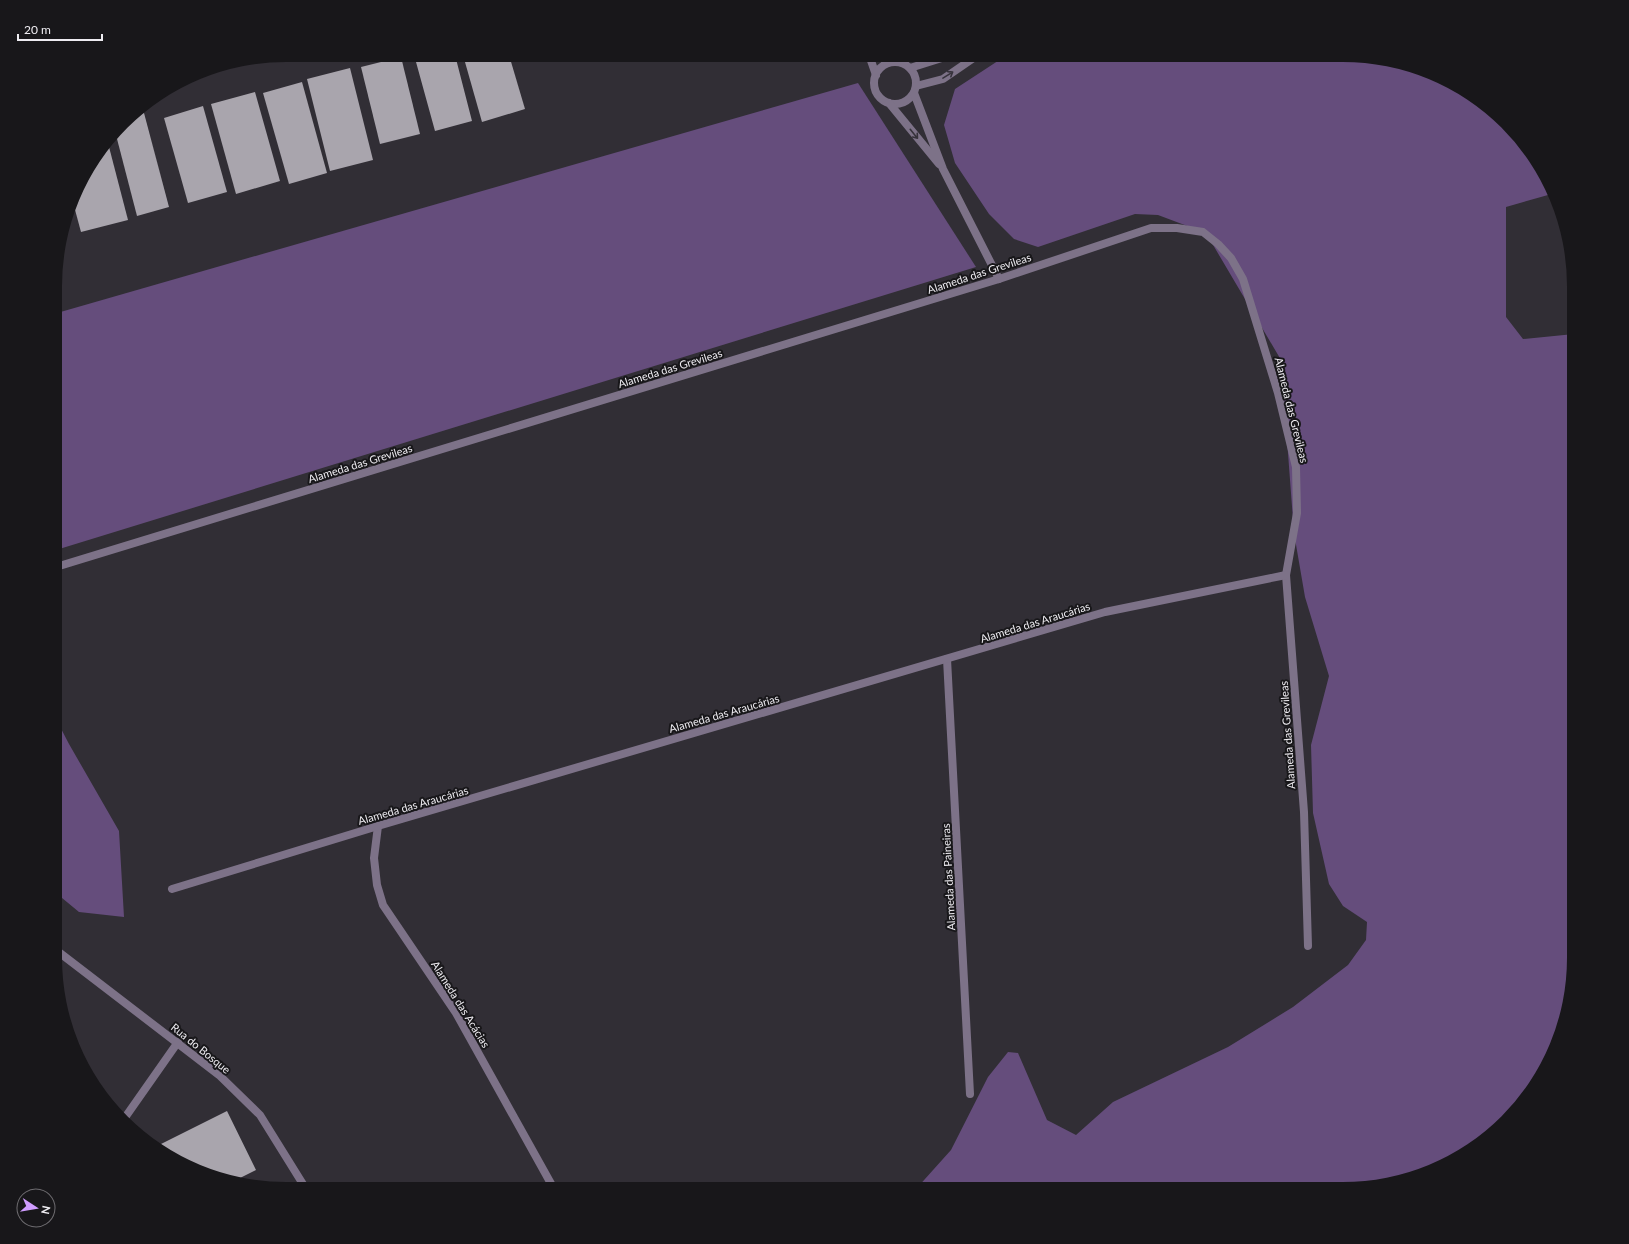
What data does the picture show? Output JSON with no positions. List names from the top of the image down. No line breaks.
{"streets":{"street":["Alameda das Grevileas","Alameda das Araucárias","Alameda das Paineiras","Alameda das Acácias","Rua do Bosque"]},"crossings":[["Alameda das Grevileas","Alameda das Araucárias"],["Alameda das Araucárias","Alameda das Paineiras"],["Alameda das Araucárias","Alameda das Acácias"]],"scale_bar":"20 m","north":"right"}
